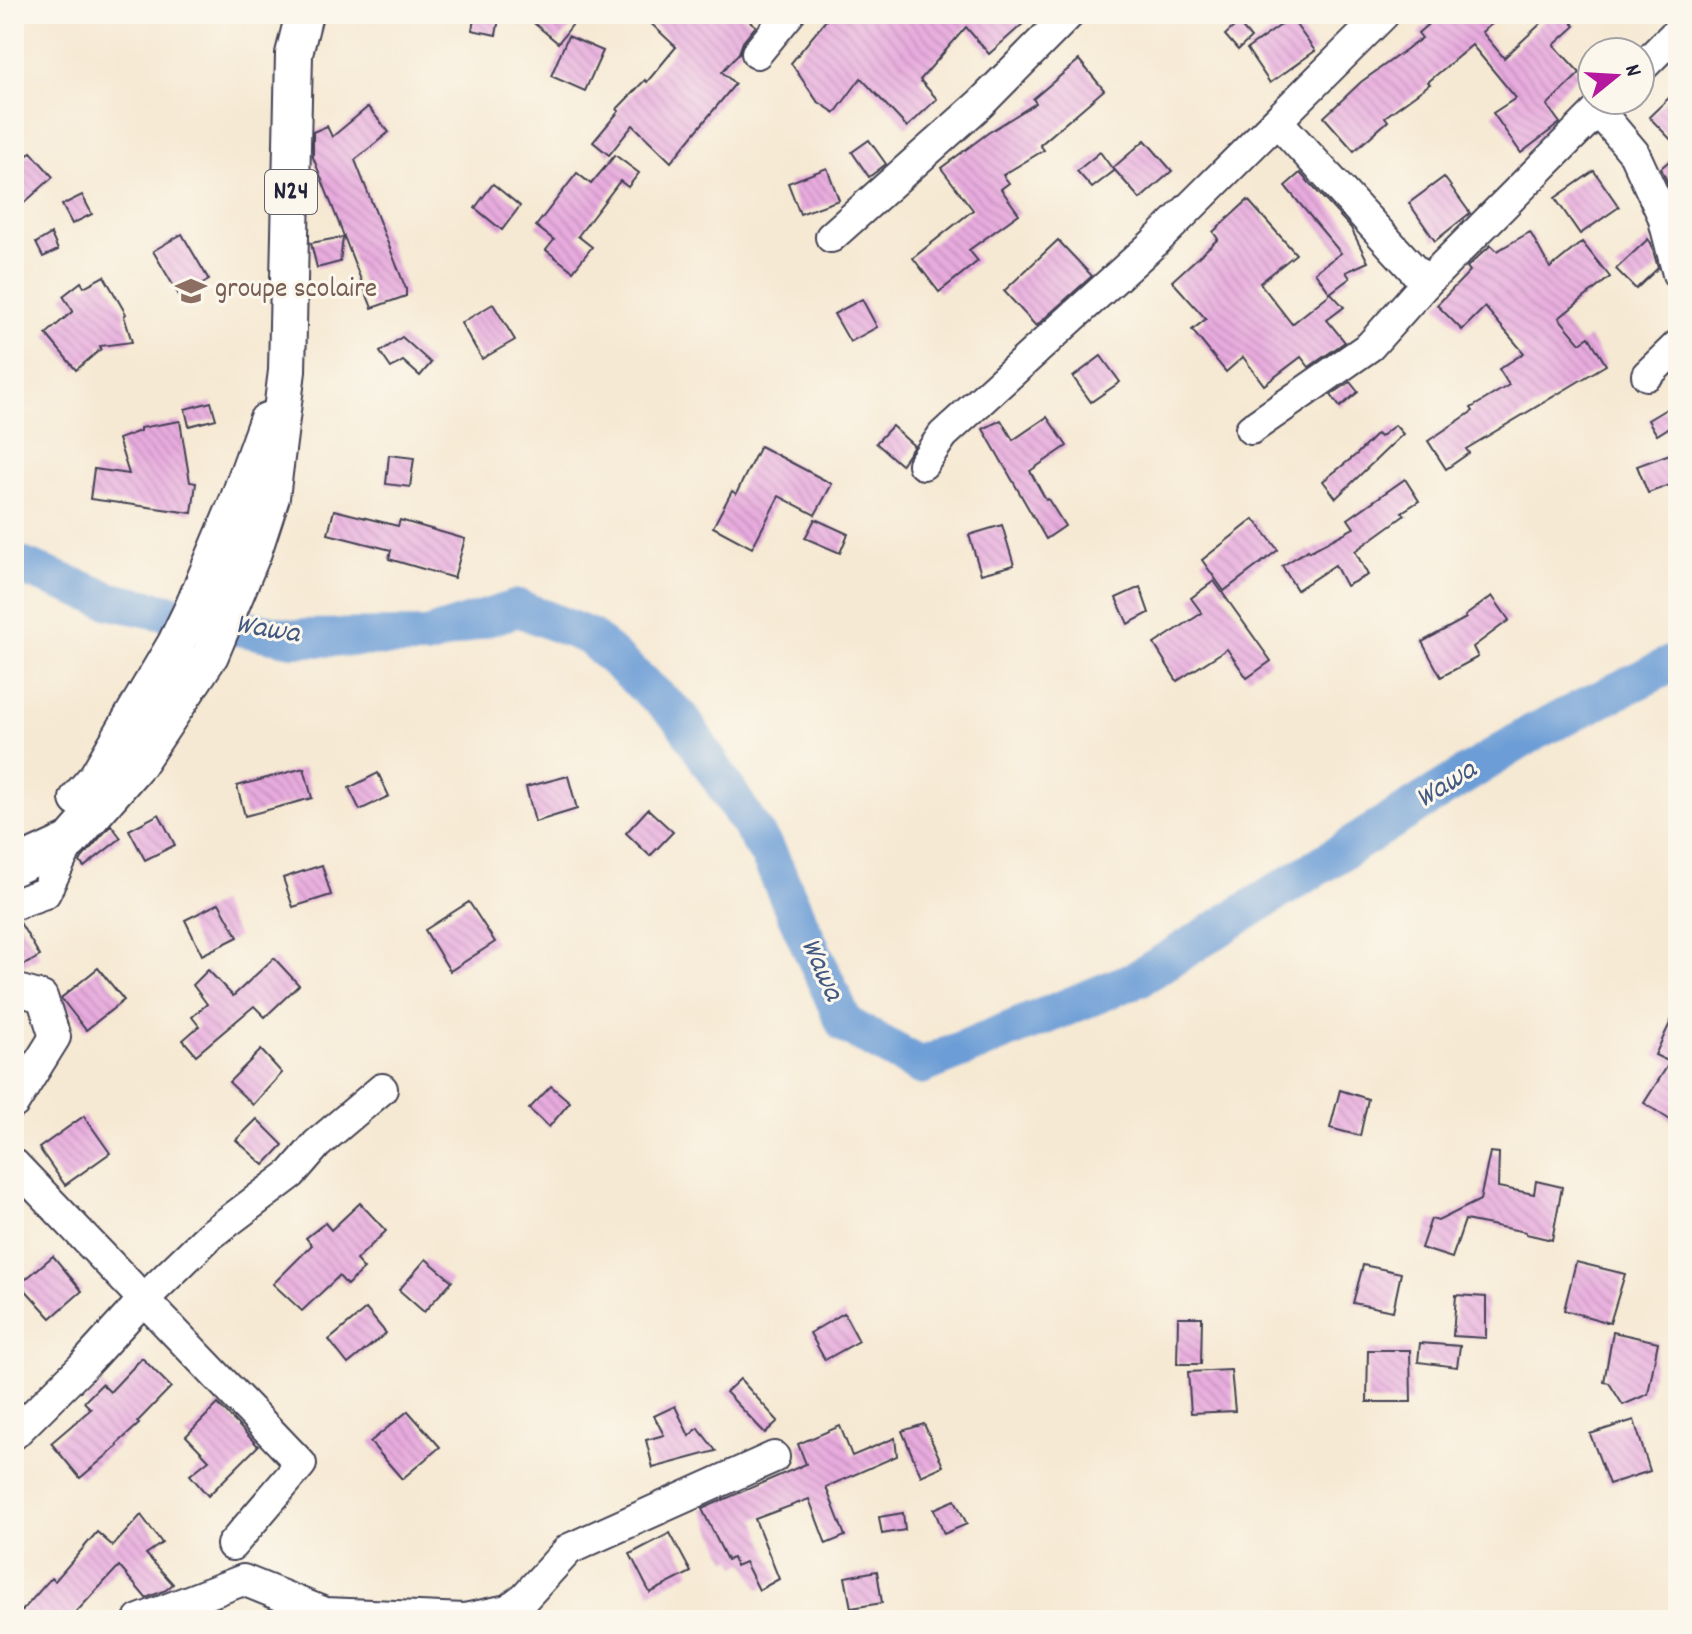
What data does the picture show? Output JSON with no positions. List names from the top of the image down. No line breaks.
{"streets":{"main road":["N24"]},"water":["Wawa"],"places":{"school or university":["groupe scolaire"]},"north":"right"}
